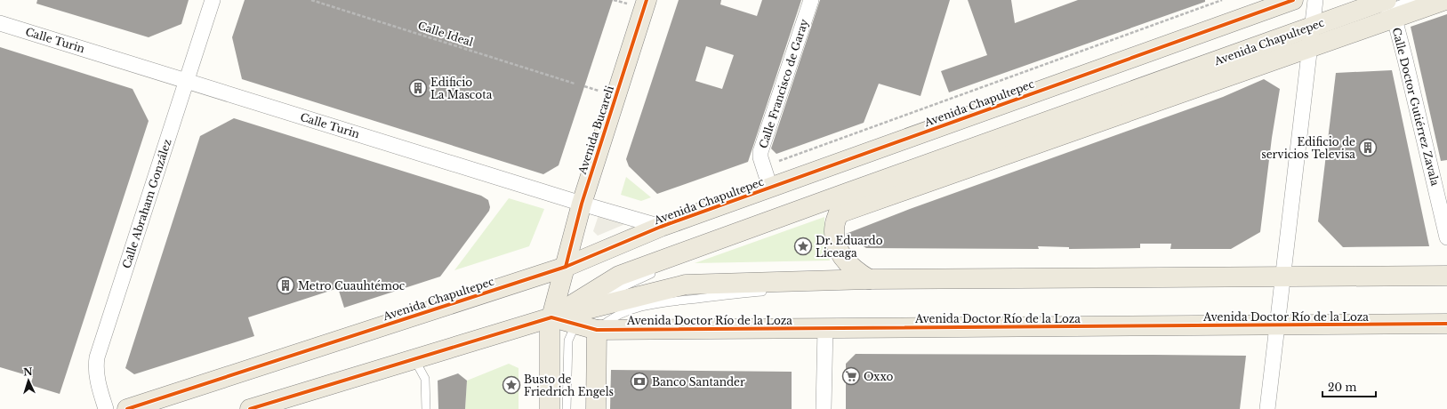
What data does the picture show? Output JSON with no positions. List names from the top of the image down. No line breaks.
{"streets":{"main road":["Avenida Chapultepec","Avenida Bucareli","Avenida Doctor Río de la Loza"],"street":["Calle Turin","Calle Francisco de Garay","Calle Doctor Gutiérrez Zavala","Calle Abraham González"],"path":["Calle Ideal"]},"crossings":[["Calle Turin","Avenida Chapultepec"],["Calle Turin","Avenida Bucareli"],["Calle Turin","Calle Abraham González"],["Avenida Chapultepec","Calle Francisco de Garay"],["Avenida Chapultepec","Calle Doctor Gutiérrez Zavala"],["Avenida Chapultepec","Avenida Bucareli"],["Avenida Chapultepec","Avenida Doctor Río de la Loza"],["Avenida Bucareli","Avenida Doctor Río de la Loza"]],"places":{"building":["Edificio La Mascota","Edificio de servicios Televisa","Metro Cuauhtémoc"],"place":["Dr. Eduardo Liceaga","Busto de Friedrich Engels"],"supermarket":["Oxxo"],"bank":["Banco Santander"]},"scale_bar":"20 m","north":"top"}
